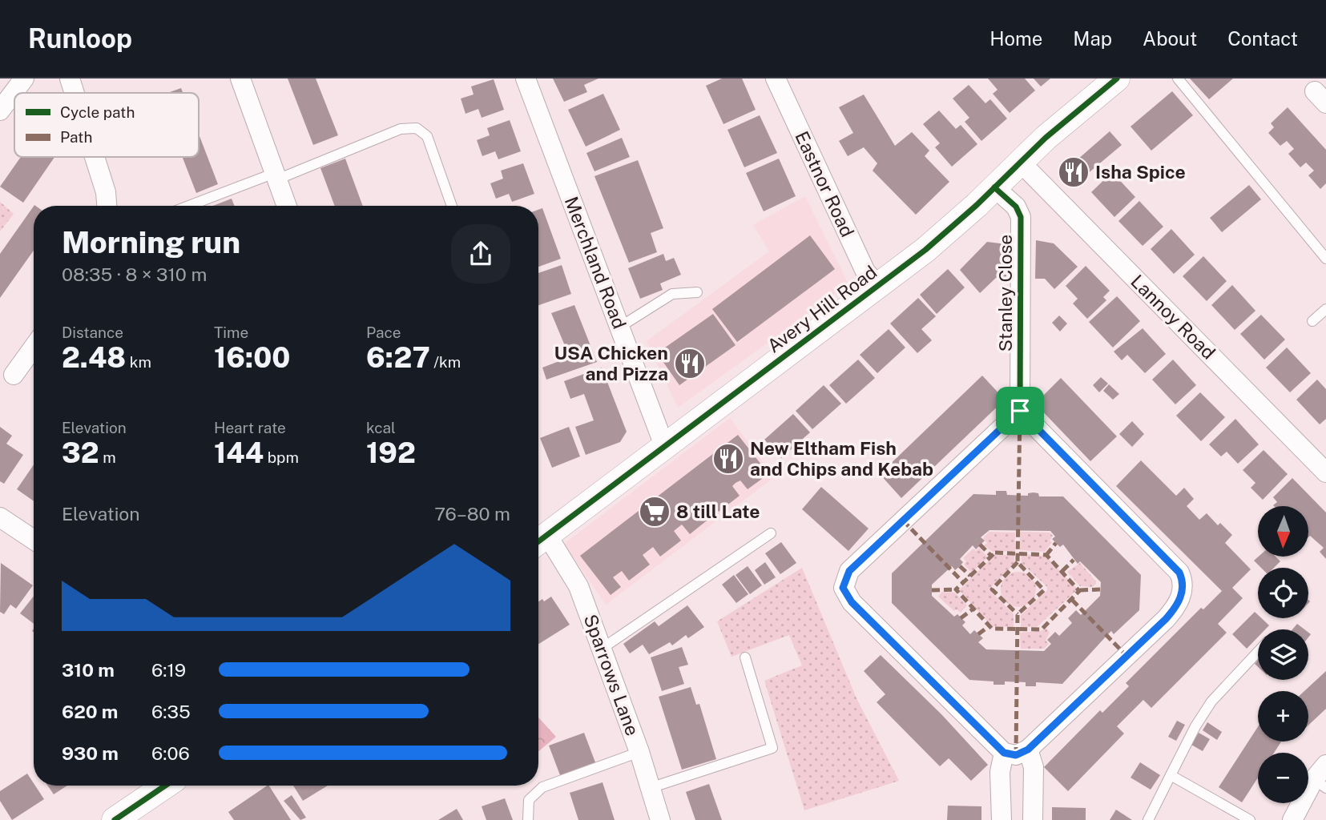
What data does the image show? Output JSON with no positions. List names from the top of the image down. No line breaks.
{"streets":{"street":["Eastnor Road","Merchland Road","Stanley Close","Avery Hill Road","Lannoy Road","Sparrows Lane"]},"crossings":[["Eastnor Road","Avery Hill Road"],["Merchland Road","Avery Hill Road"],["Stanley Close","Avery Hill Road"],["Avery Hill Road","Lannoy Road"],["Avery Hill Road","Sparrows Lane"]],"places":{"restaurant":["Isha Spice","USA Chicken and Pizza","New Eltham Fish and Chips and Kebab"],"supermarket":["8 till Late"]},"legend":["Cycle path","Path"],"north":"bottom","page":{"header":"Runloop","nav":["Home","Map","About","Contact"],"heading":["Morning run","08:35 · 8 × 310 m"],"stats":[["Distance","2.48 km"],["Time","16:00"],["Pace","6:27 /km"],["Elevation","32 m"],["Heart rate","144 bpm"],["kcal","192"]],"chart":["Elevation","76–80 m"],"map_buttons":["+","−"],"list":[{"name":"310 m","note":"6:19"},{"name":"620 m","note":"6:35"},{"name":"930 m","note":"6:06"}]}}
